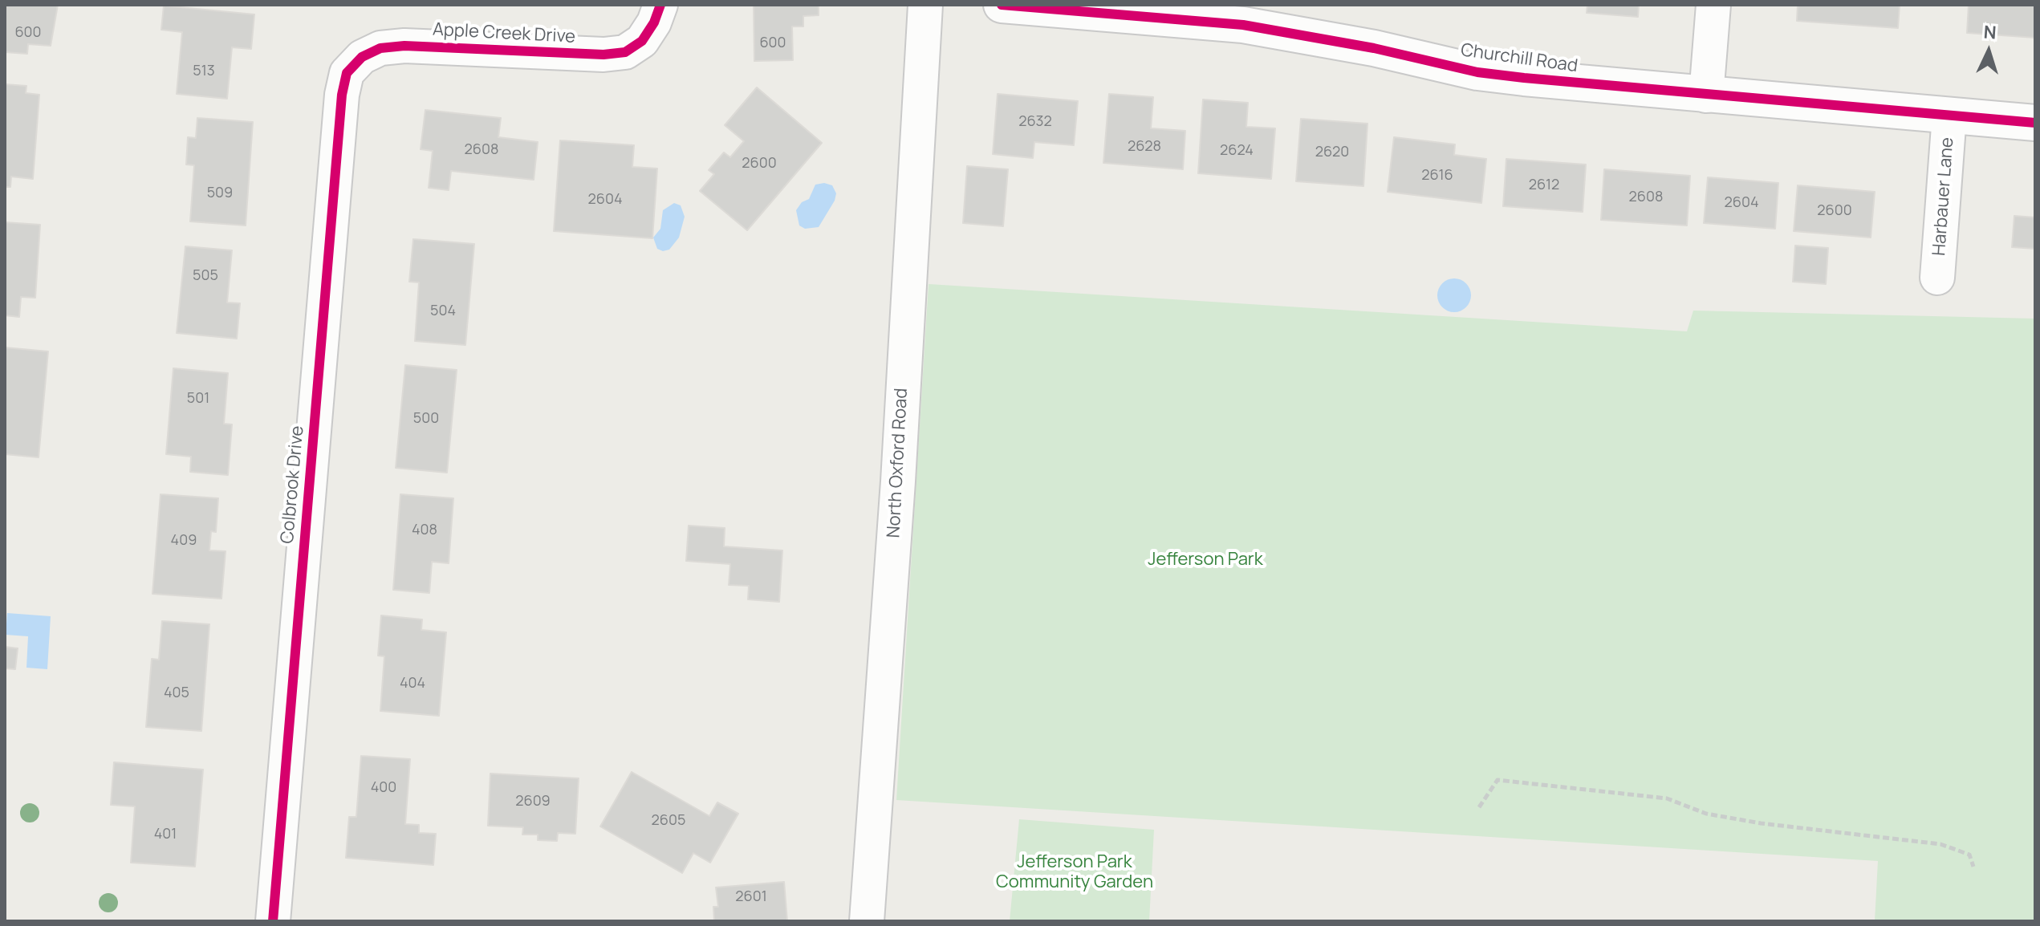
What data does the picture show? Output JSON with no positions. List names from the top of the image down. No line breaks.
{"streets":{"street":["Apple Creek Drive","Churchill Road","Harbauer Lane","North Oxford Road","Colbrook Drive"]},"crossings":[["Apple Creek Drive","Colbrook Drive"],["Churchill Road","Harbauer Lane"]],"parks":["Jefferson Park","Jefferson Park Community Garden"],"house_numbers":["600","600","513","2632","2628","2608","2624","2620","2600","2616","2612","509","2608","2604","2604","2600","505","504","501","500","408","409","404","405","400","2609","2605","401","2601"],"north":"top"}
